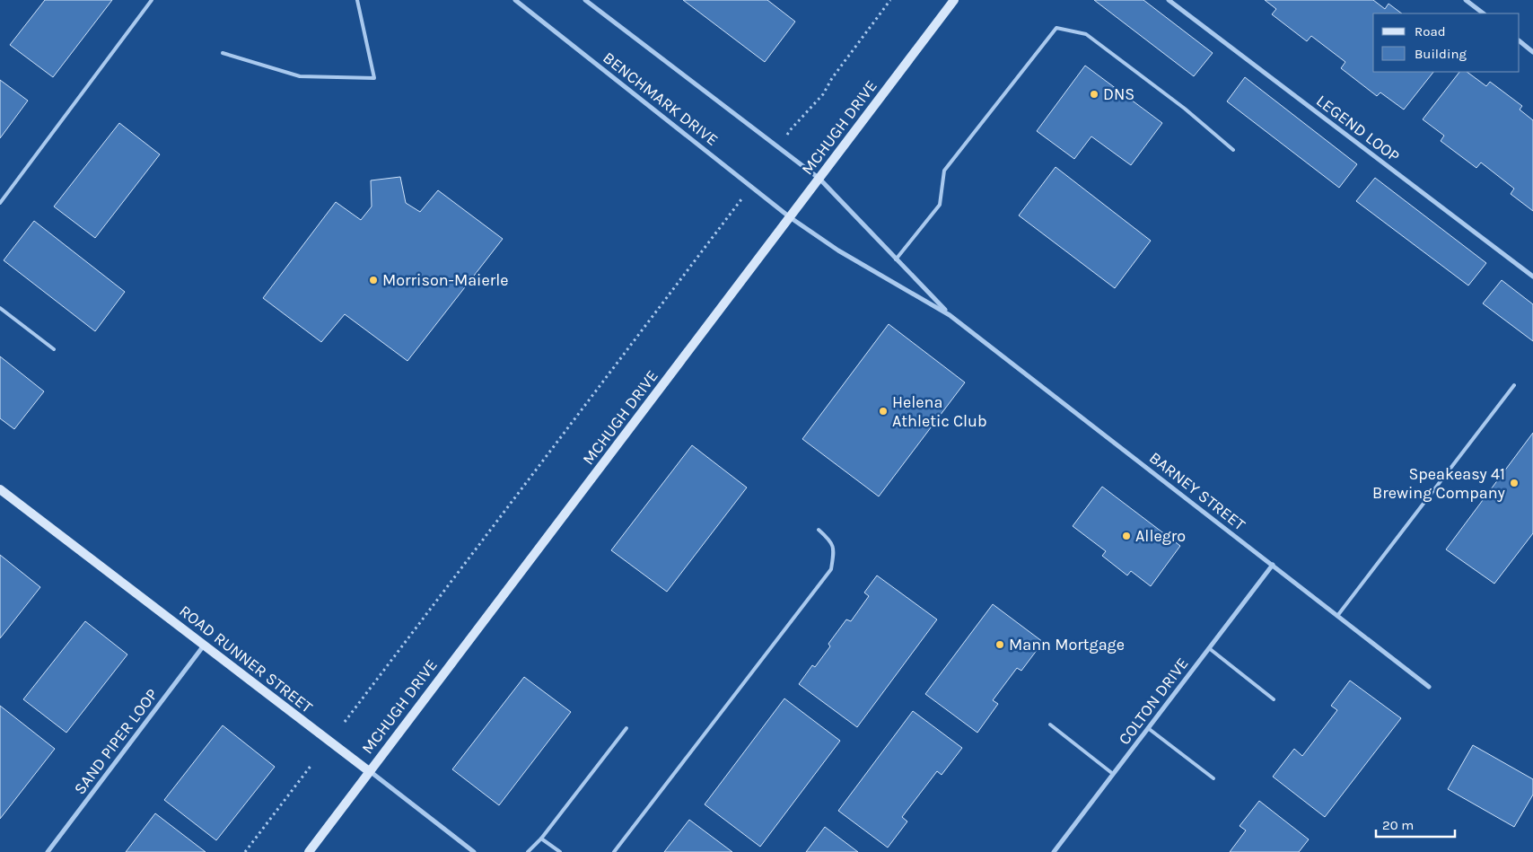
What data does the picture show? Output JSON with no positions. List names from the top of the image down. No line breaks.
{"streets":{"street":["BENCHMARK DRIVE","MCHUGH DRIVE","LEGEND LOOP","BARNEY STREET","ROAD RUNNER STREET","COLTON DRIVE","SAND PIPER LOOP"]},"crossings":[["BENCHMARK DRIVE","MCHUGH DRIVE"],["BENCHMARK DRIVE","BARNEY STREET"],["MCHUGH DRIVE","ROAD RUNNER STREET"],["BARNEY STREET","COLTON DRIVE"],["ROAD RUNNER STREET","SAND PIPER LOOP"]],"places":["DNS","Morrison-Maierle","Helena Athletic Club","Speakeasy 41 Brewing Company","Allegro","Mann Mortgage"],"legend":["Road","Building"],"scale_bar":"20 m"}
